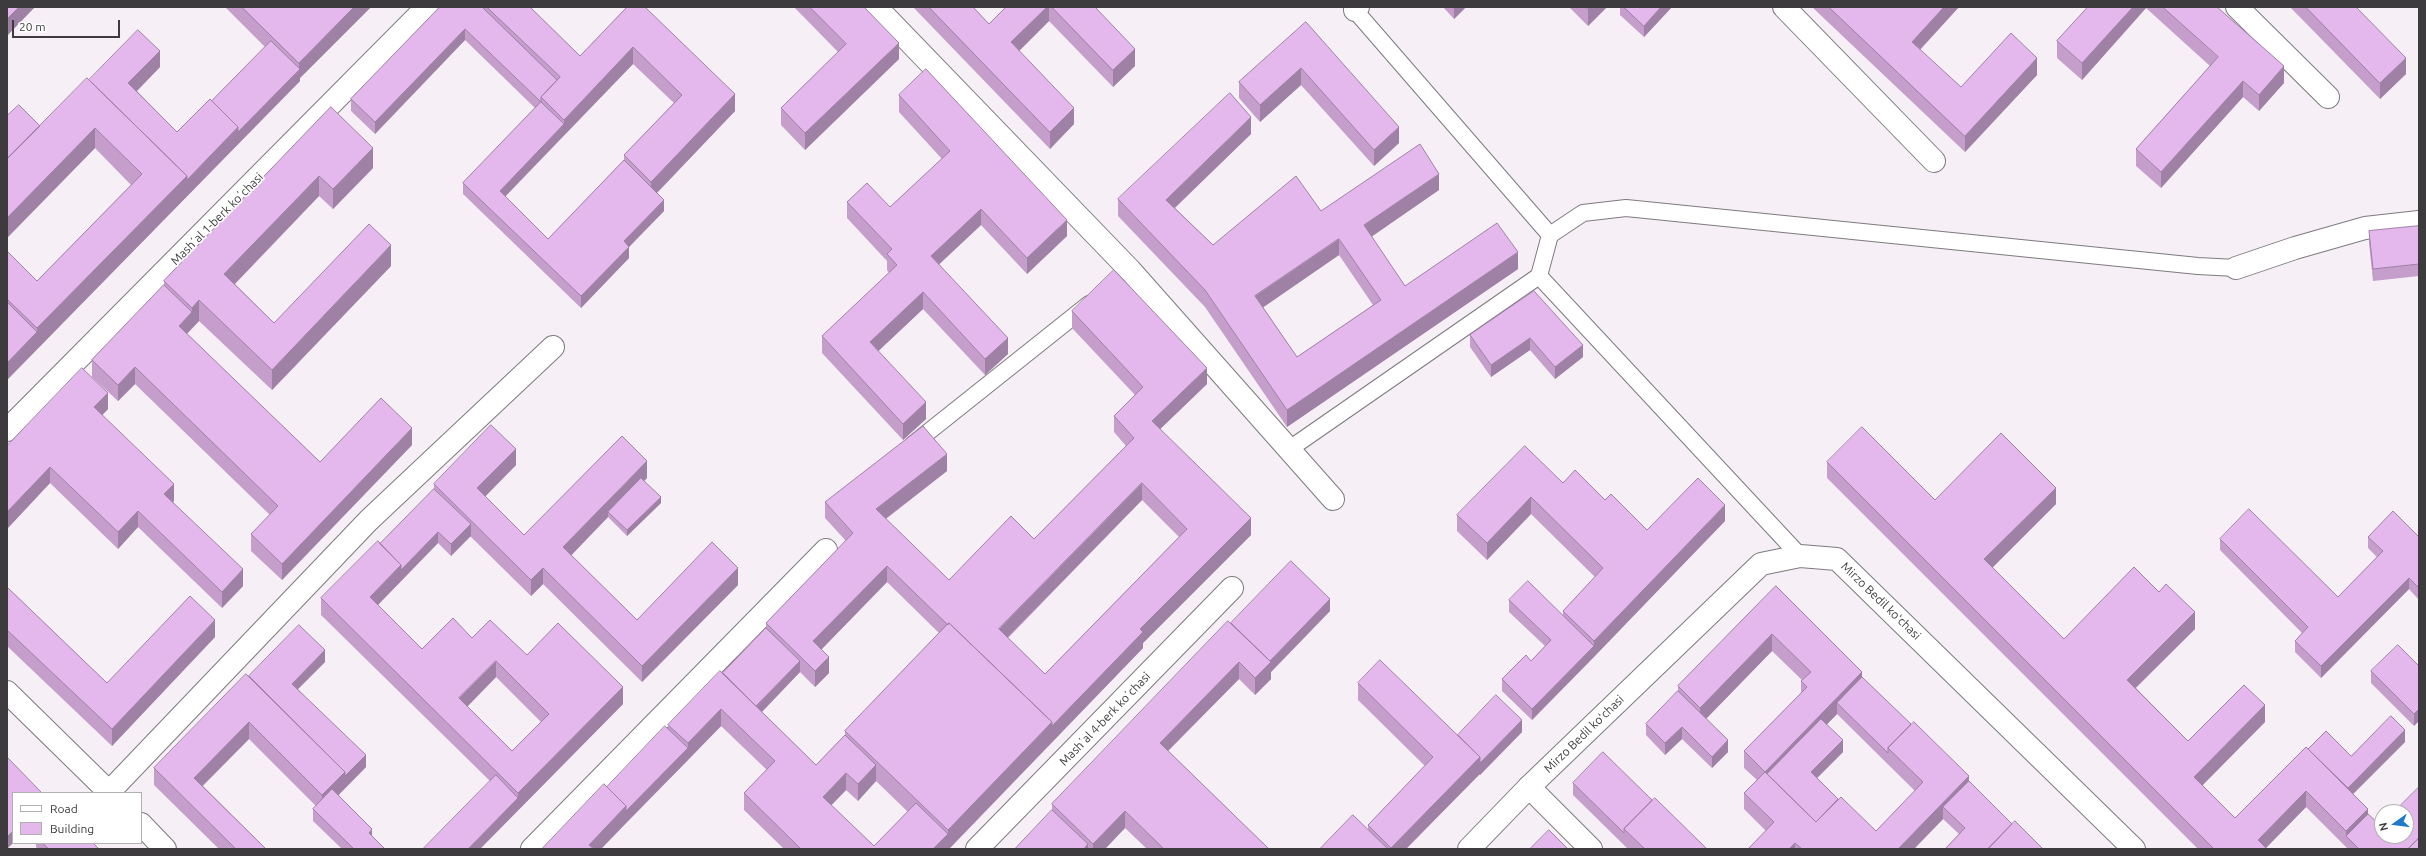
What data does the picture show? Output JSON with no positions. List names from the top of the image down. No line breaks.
{"streets":{"street":["Mashʼal 1-berk koʼchasi","Mirzo Bedil koʻchasi","Mashʼal 4-berk koʼchasi"]},"legend":["Road","Building"],"scale_bar":"20 m","north":"left"}
